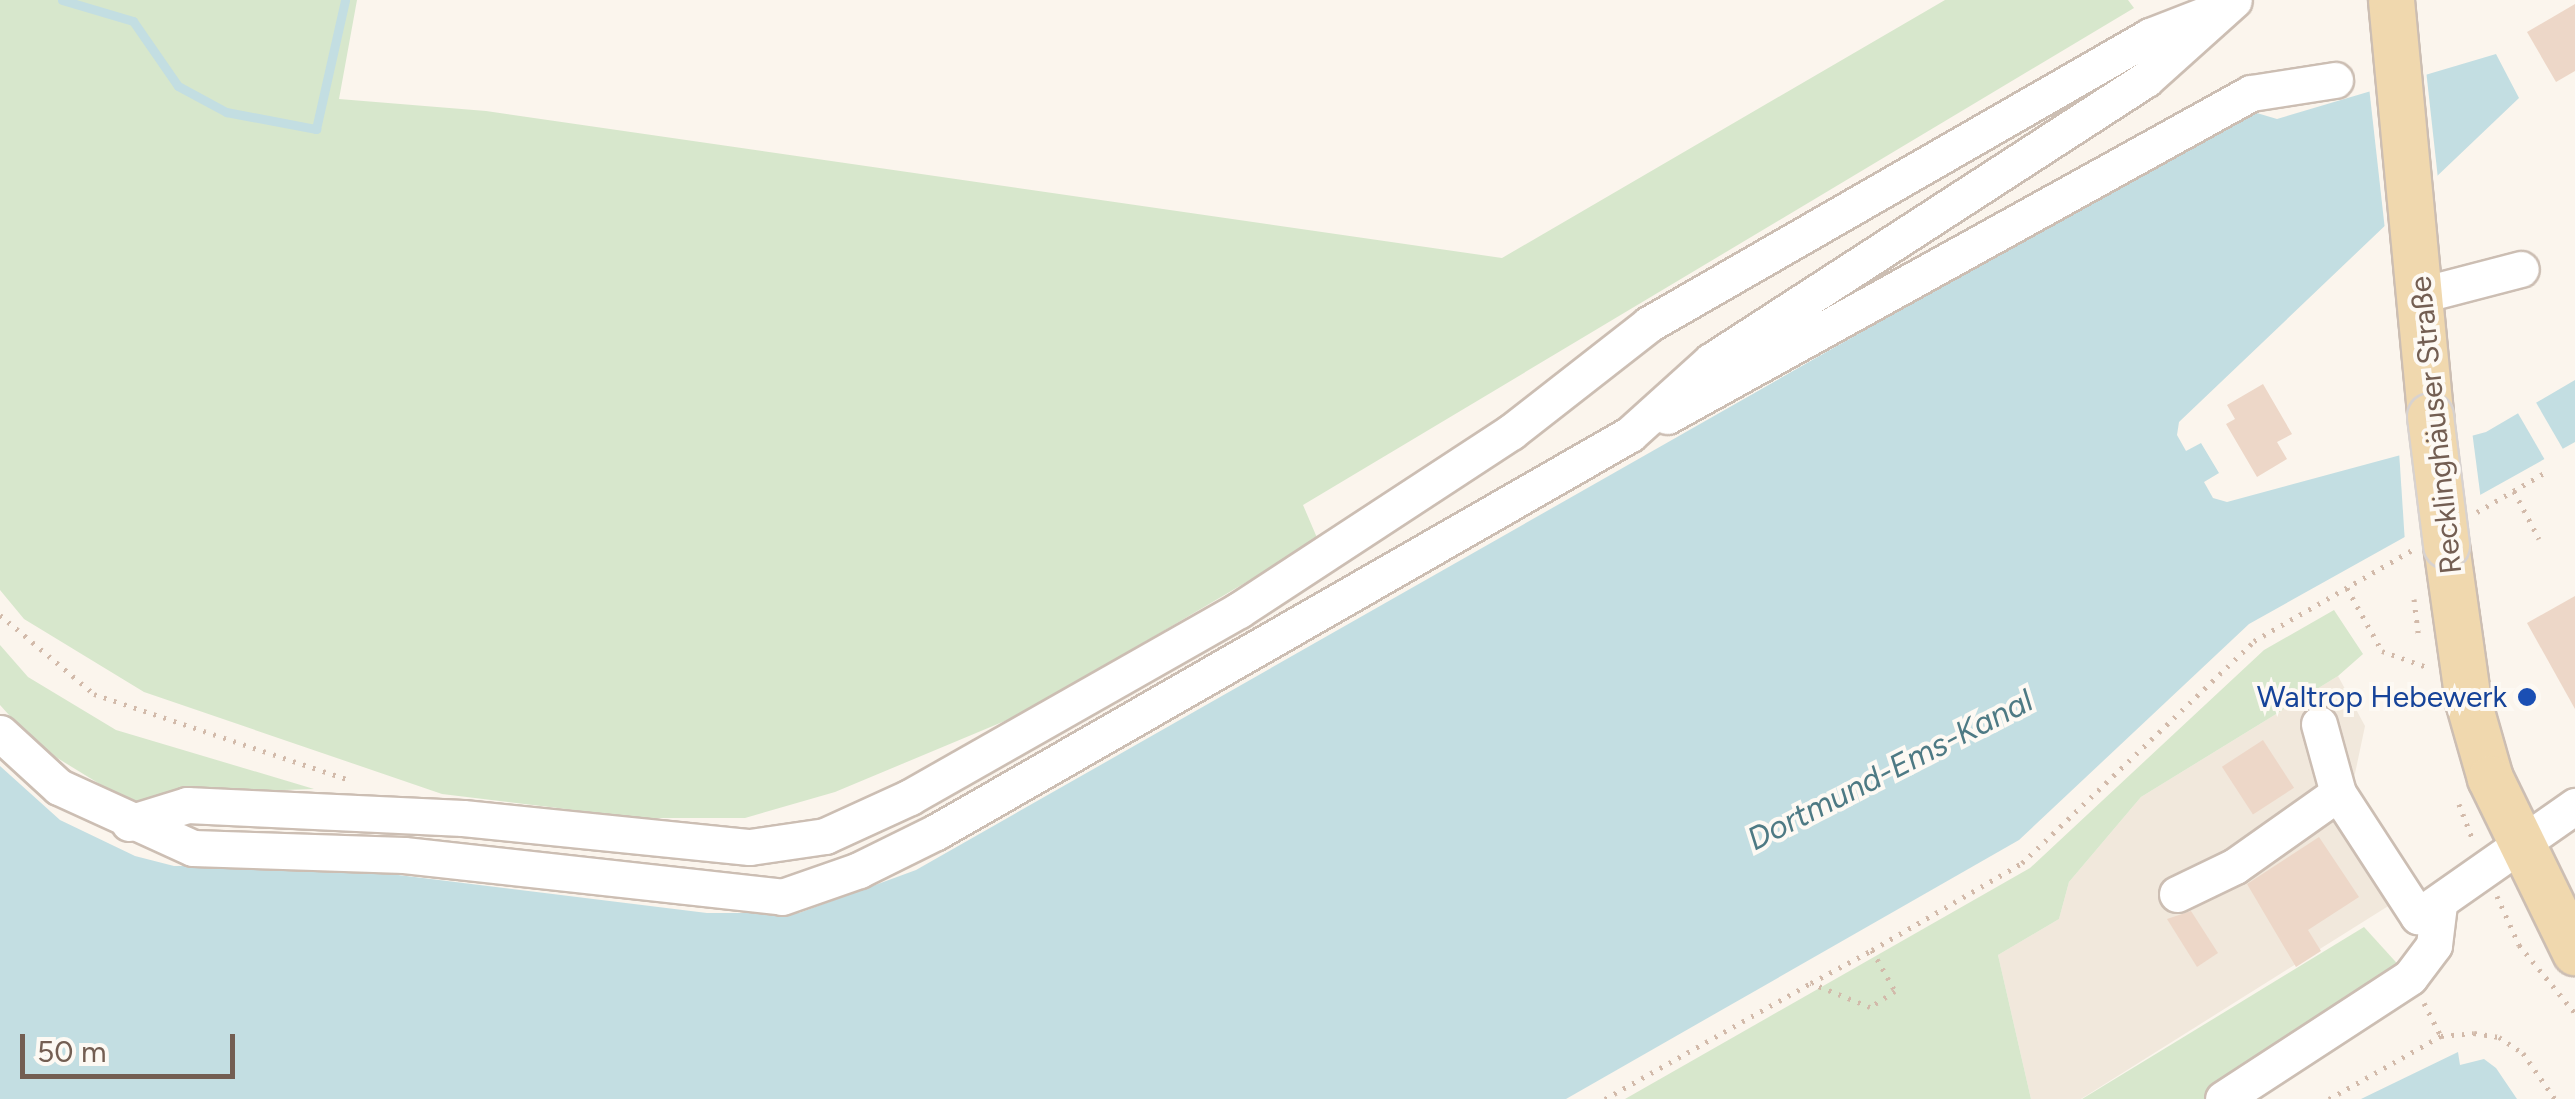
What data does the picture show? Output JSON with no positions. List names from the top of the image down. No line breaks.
{"streets":{"main road":["Recklinghäuser Straße"]},"water":["Dortmund-Ems-Kanal"],"places":["Waltrop Hebewerk"],"scale_bar":"50 m"}
